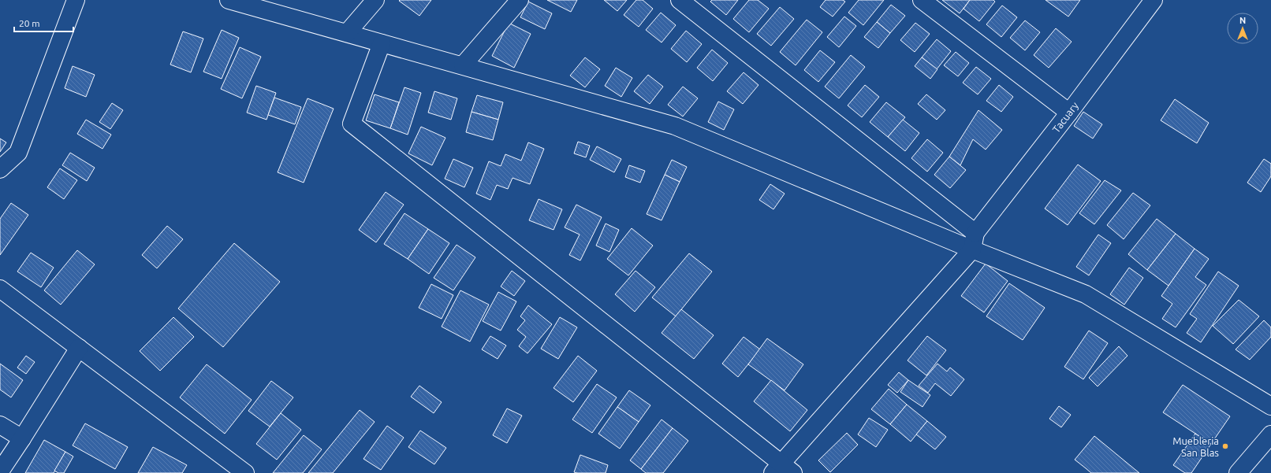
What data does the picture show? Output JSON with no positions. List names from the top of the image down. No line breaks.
{"streets":{"street":["Tacuary"]},"places":["Muebleria San Blas"],"scale_bar":"20 m","north":"top"}
